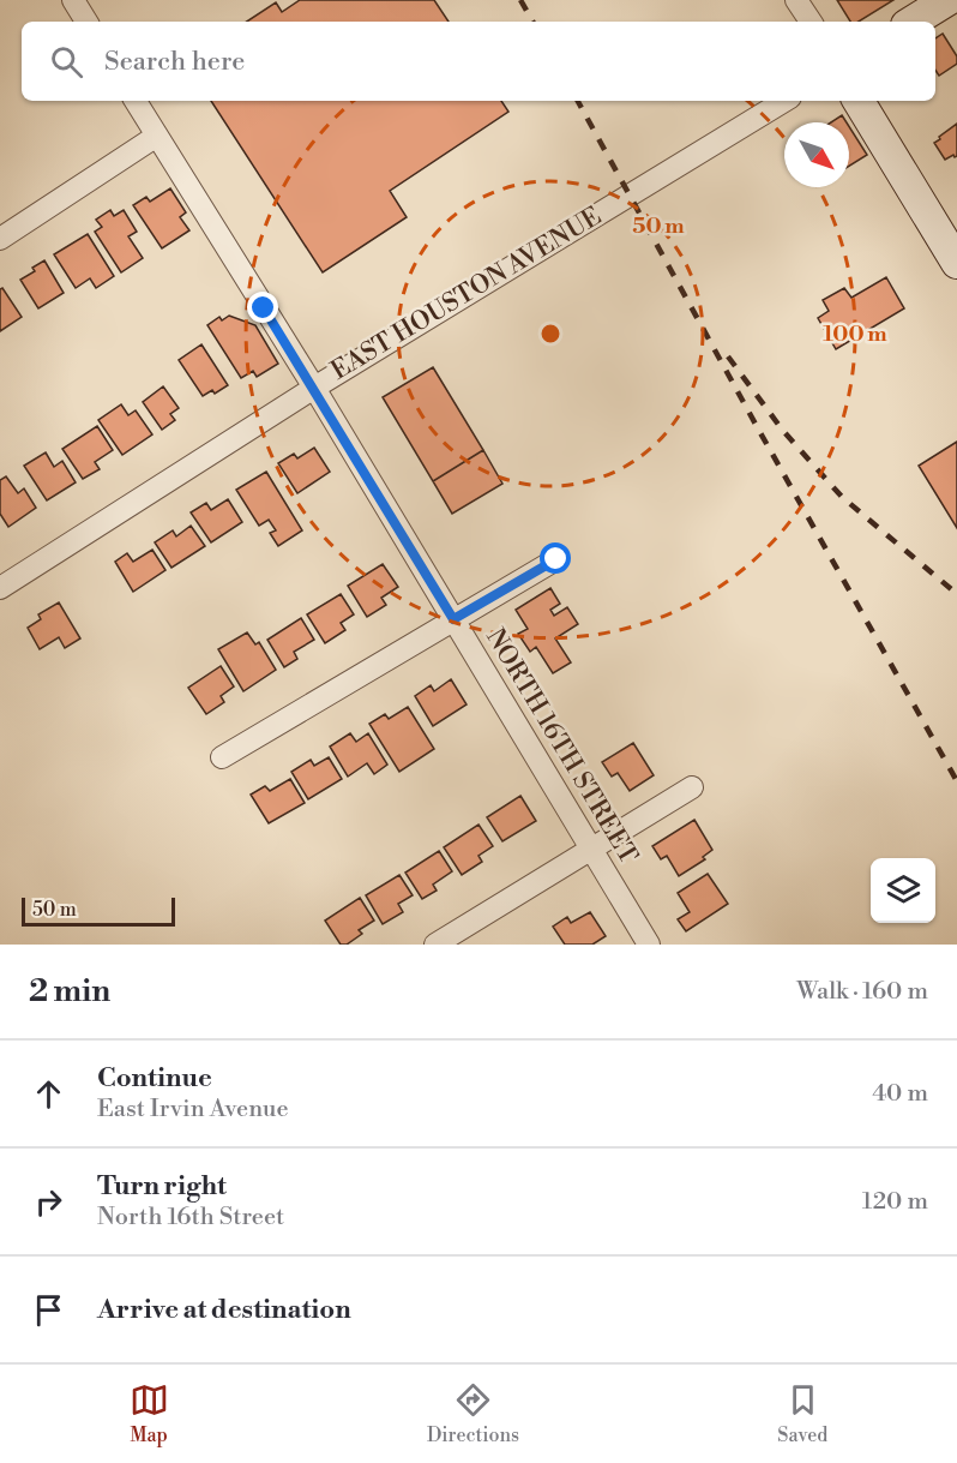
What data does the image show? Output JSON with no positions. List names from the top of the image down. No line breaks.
{"streets":{"street":["EAST HOUSTON AVENUE","NORTH 16TH STREET"]},"crossings":[["EAST HOUSTON AVENUE","NORTH 16TH STREET"]],"scale_bar":"50 m","north":"bottom right","page":{"search":"Search here","scale":"50 m","heading":["2 min","Walk · 160 m"],"list":[["Continue","East Irvin Avenue","40 m"],["Turn right","North 16th Street","120 m"],"Arrive at destination"],"nav":["Map","Directions","Saved"]},"rings":["50 m","100 m"]}
